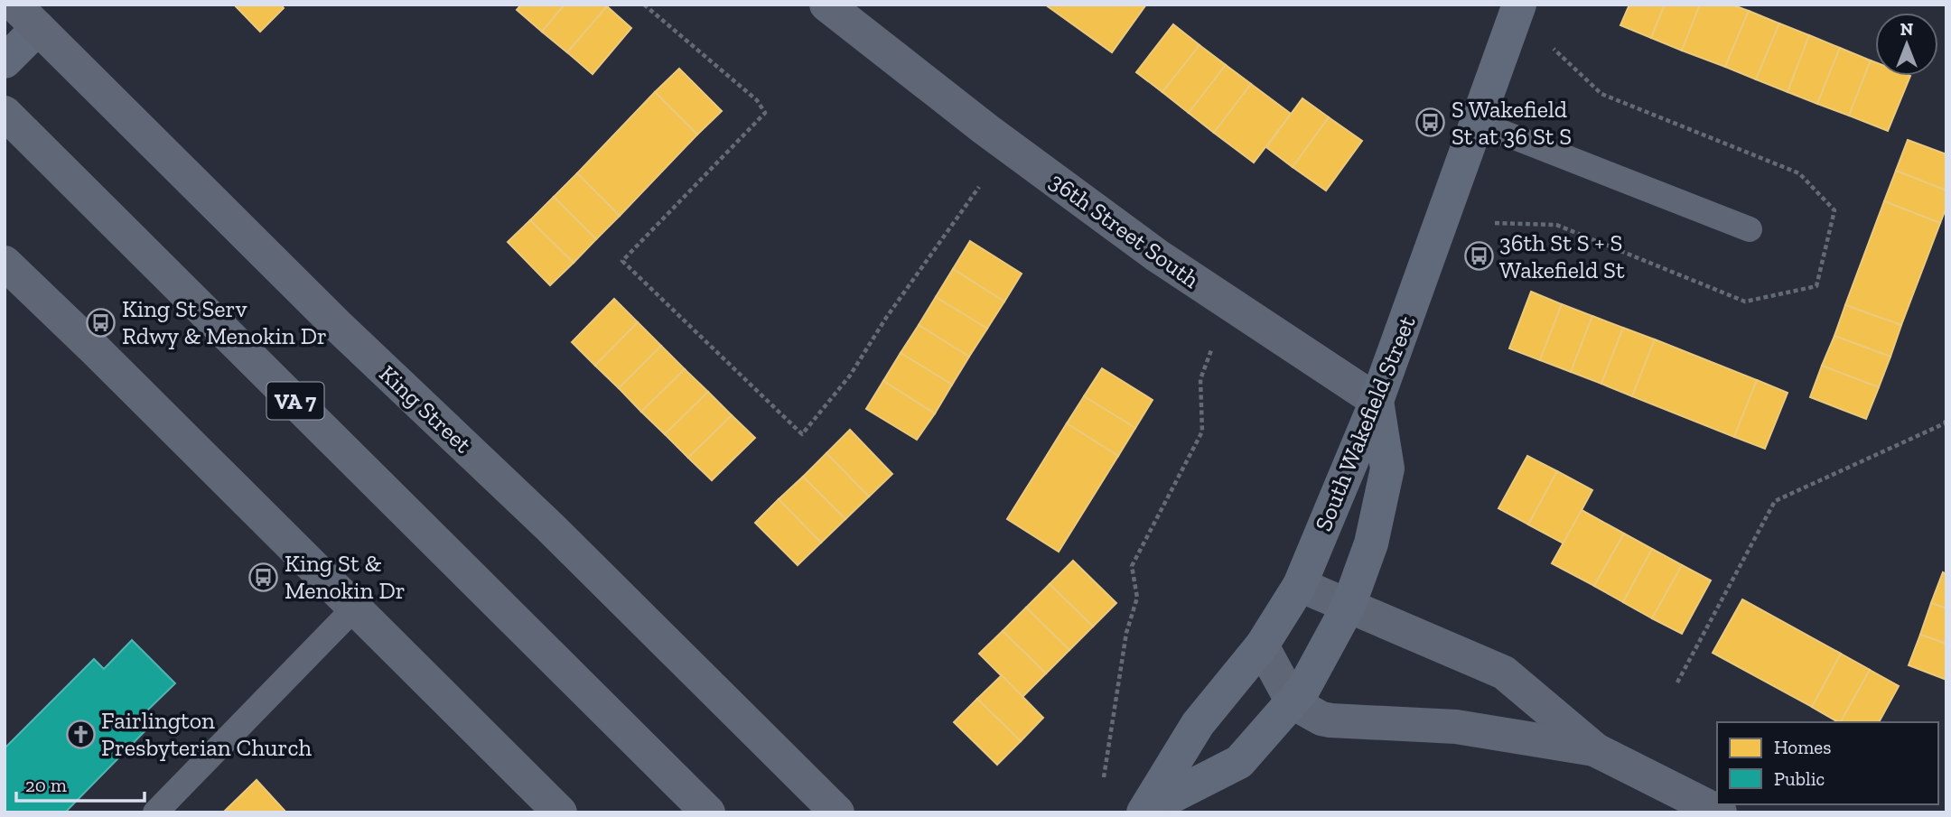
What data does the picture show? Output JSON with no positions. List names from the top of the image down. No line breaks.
{"streets":{"main road":["VA 7","King Street"],"street":["36th Street South","South Wakefield Street"]},"crossings":[["36th Street South","South Wakefield Street"]],"places":{"bus stop":["S Wakefield St at 36 St S","36th St S + S Wakefield St","King St Serv Rdwy & Menokin Dr","King St & Menokin Dr"],"church":["Fairlington Presbyterian Church"]},"legend":["Homes","Public"],"scale_bar":"20 m","north":"top"}
